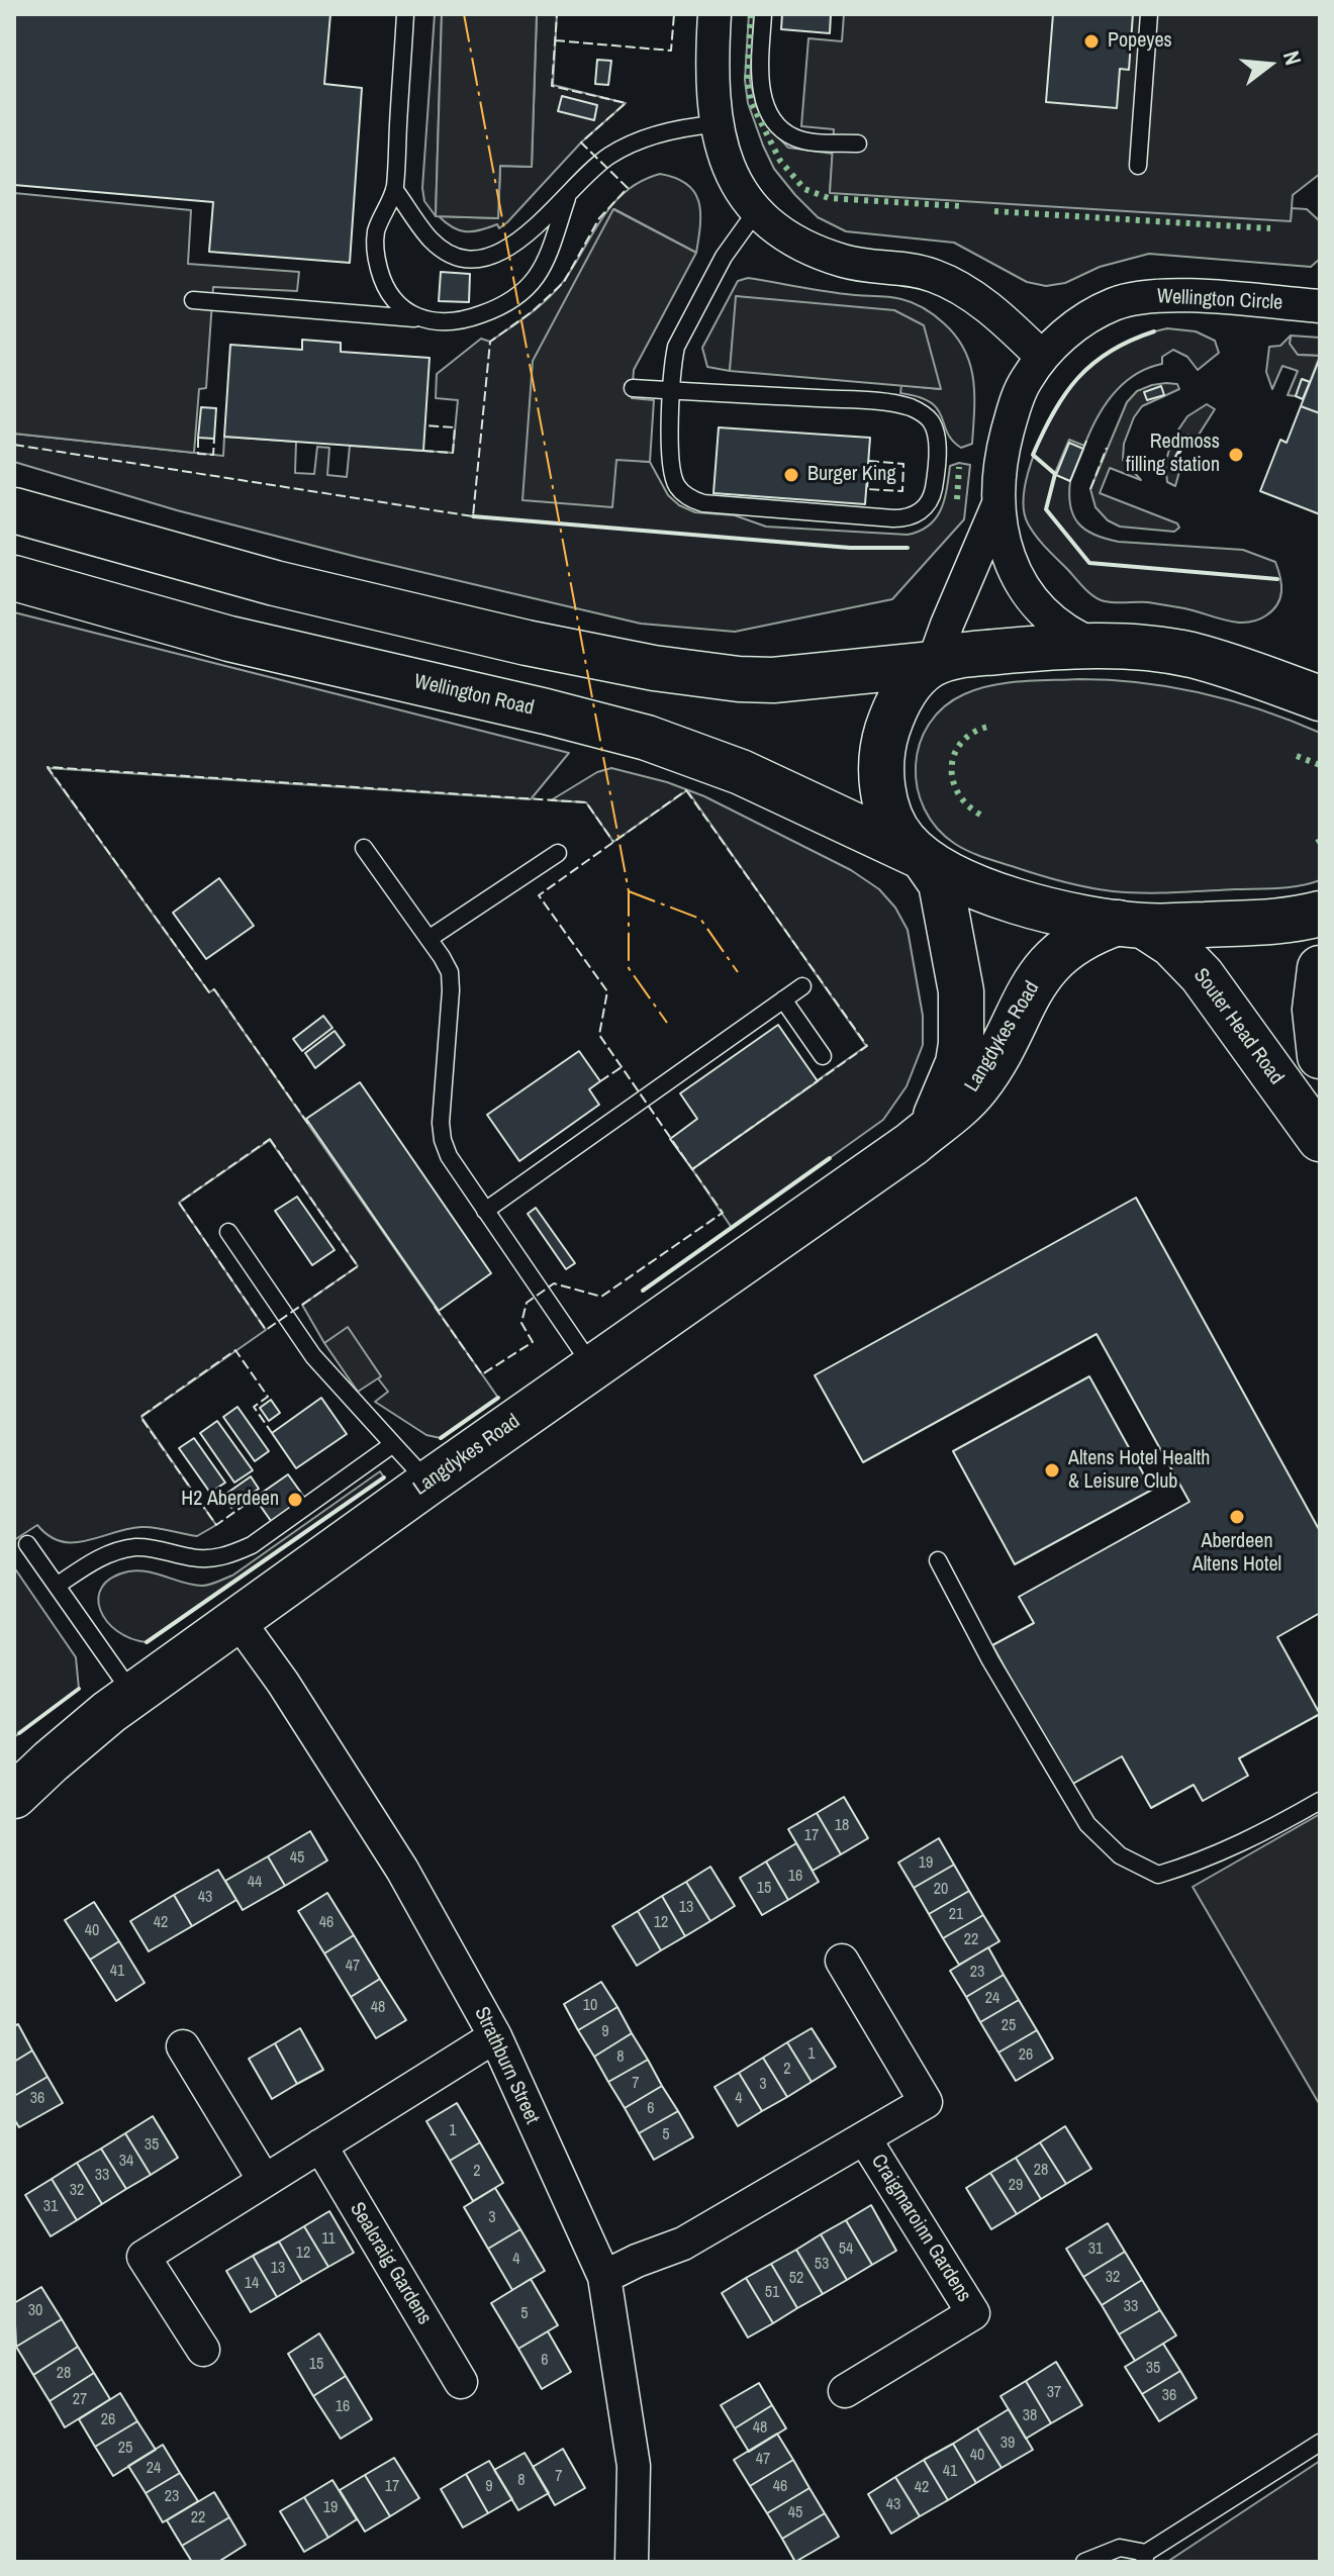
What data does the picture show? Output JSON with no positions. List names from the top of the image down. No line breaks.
{"streets":{"main road":["Wellington Road","Souter Head Road","Langdykes Road"],"street":["Wellington Circle","Strathburn Street","Craigmaroinn Gardens","Sealcraig Gardens"]},"crossings":[["Wellington Circle","Langdykes Road"],["Wellington Road","Souter Head Road"],["Wellington Road","Langdykes Road"],["Souter Head Road","Langdykes Road"],["Langdykes Road","Strathburn Street"],["Strathburn Street","Craigmaroinn Gardens"]],"places":["Popeyes","Redmoss filling station","Burger King","Altens Hotel Health & Leisure Club","H2 Aberdeen","Aberdeen Altens Hotel"],"house_numbers":["18","17","45","19","16","44","15","20","43","13","21","42","46","12","40","22","47","41","23","24","10","48","25","9","1","26","8","2","7","3","36","4","6","1","5","35","34","28","2","33","29","32","31","3","11","54","31","12","4","53","13","32","52","14","51","33","30","5","6","15","35","28","37","36","27","16","38","26","48","39","25","40","47","24","41","7","8","17","9","46","42","23","43","19","45","22"],"north":"right"}
